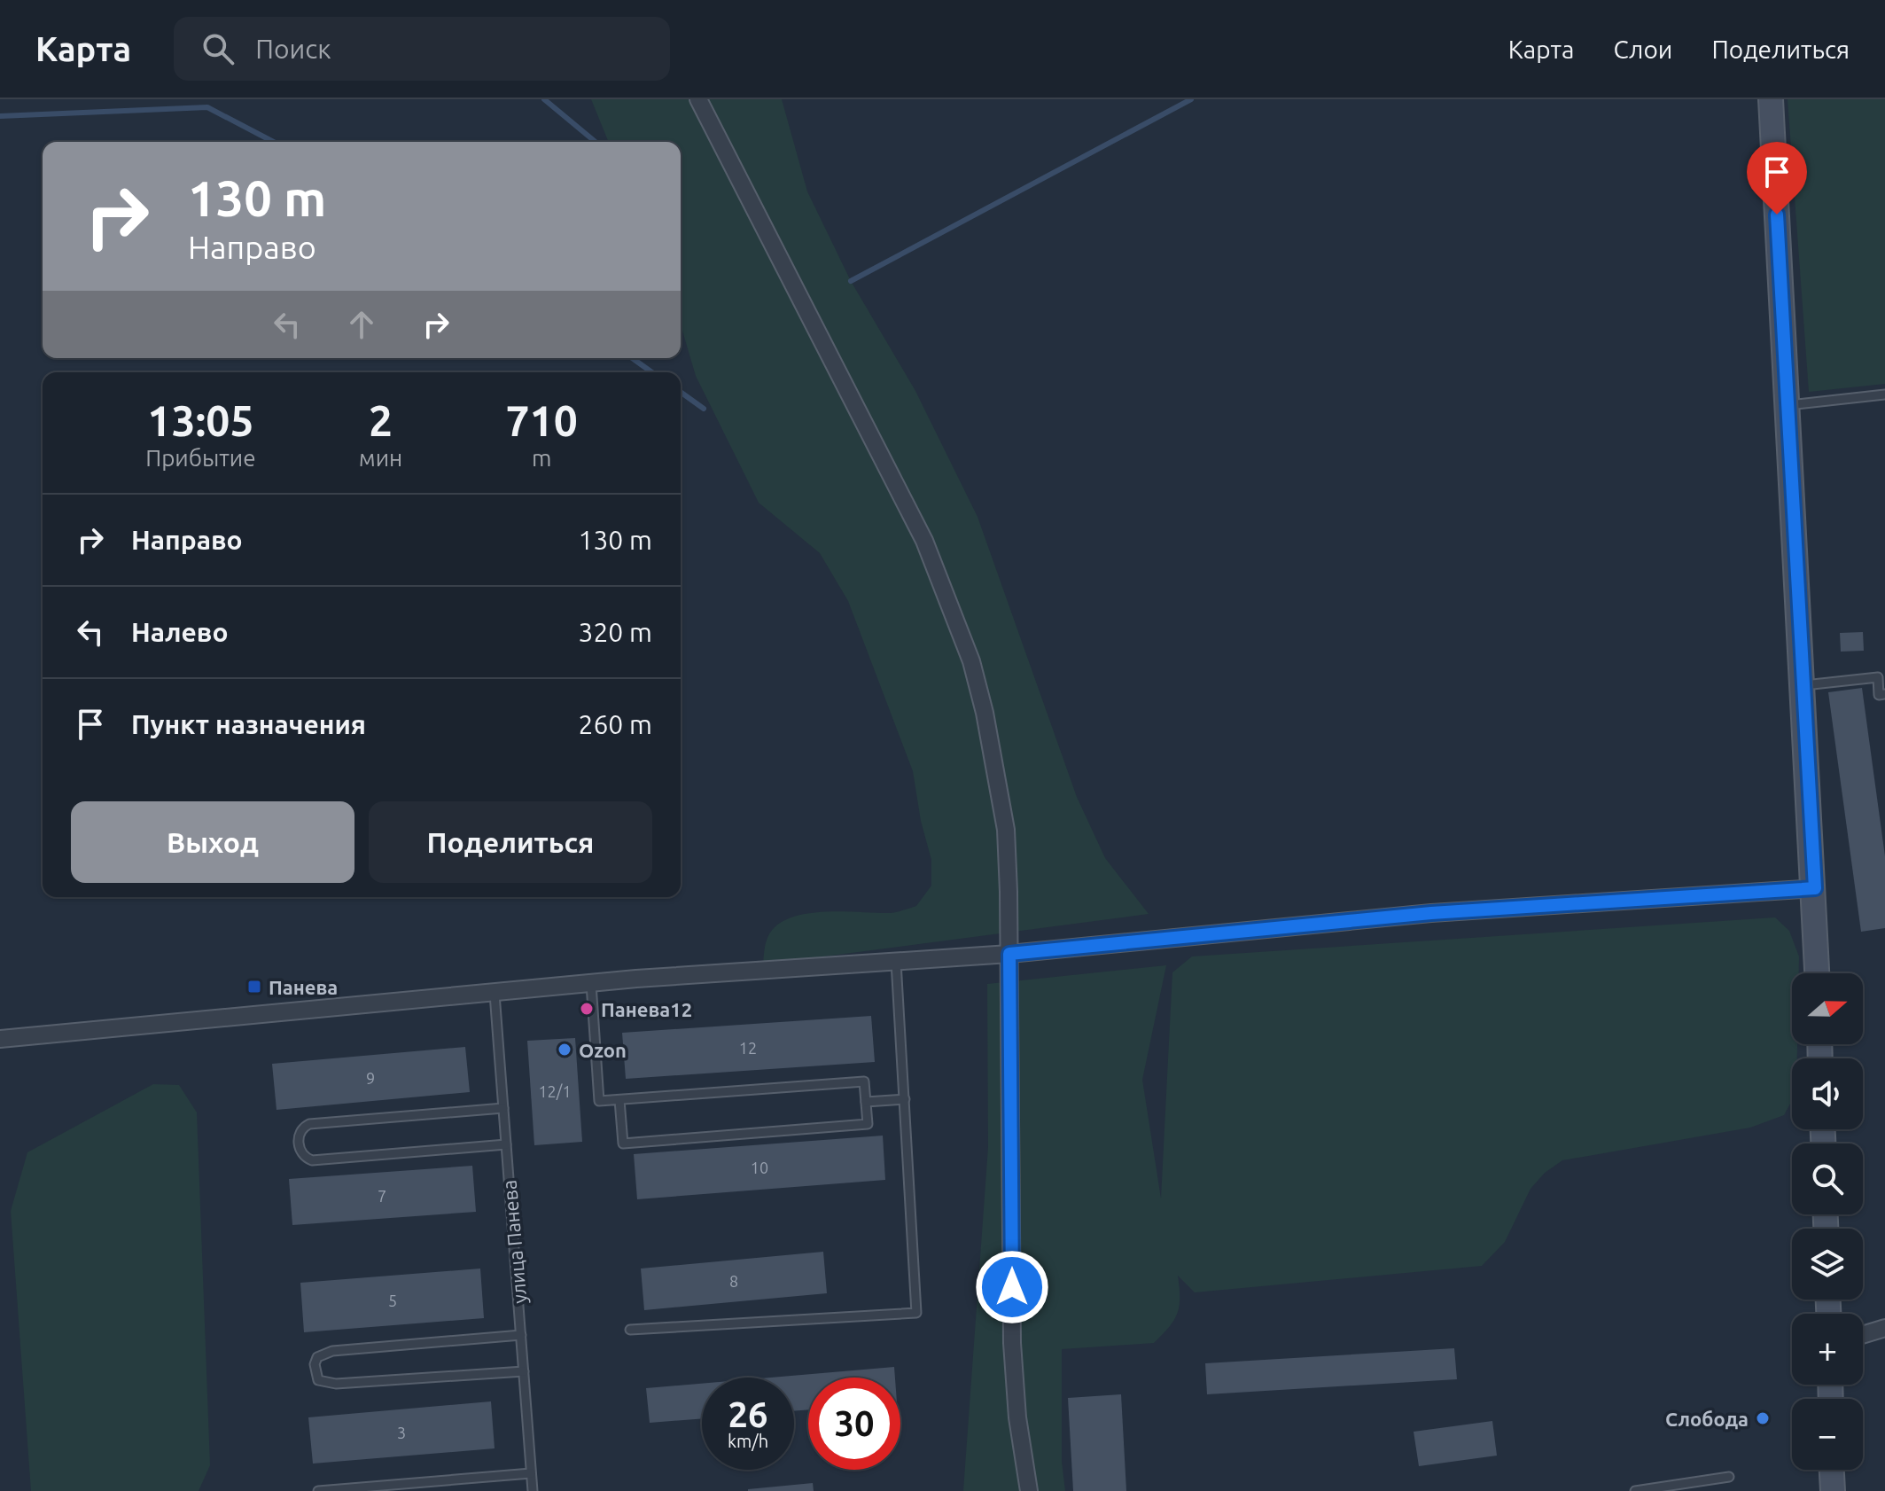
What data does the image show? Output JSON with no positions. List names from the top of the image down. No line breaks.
{"streets":{"lane":["улица Панева"]},"places":{"transit":["Панева"],"other":["Панева12","Ozon","Слобода"]},"house_numbers":["12","9","12/1","10","7","8","5","3"],"north":"right","page":{"header":"Карта","search":"Поиск","nav":["Карта","Слои","Поделиться"],"turn":["130 m","Направо"],"eta":["13:05","Прибытие","2","мин","710","m"],"list":[{"name":"Направо","value":"130 m"},{"name":"Налево","value":"320 m"},{"name":"Пункт назначения","value":"260 m"}],"buttons":["Выход","Поделиться"],"map_buttons":["+","−"],"speed":"26 km/h","limit":"30"}}
